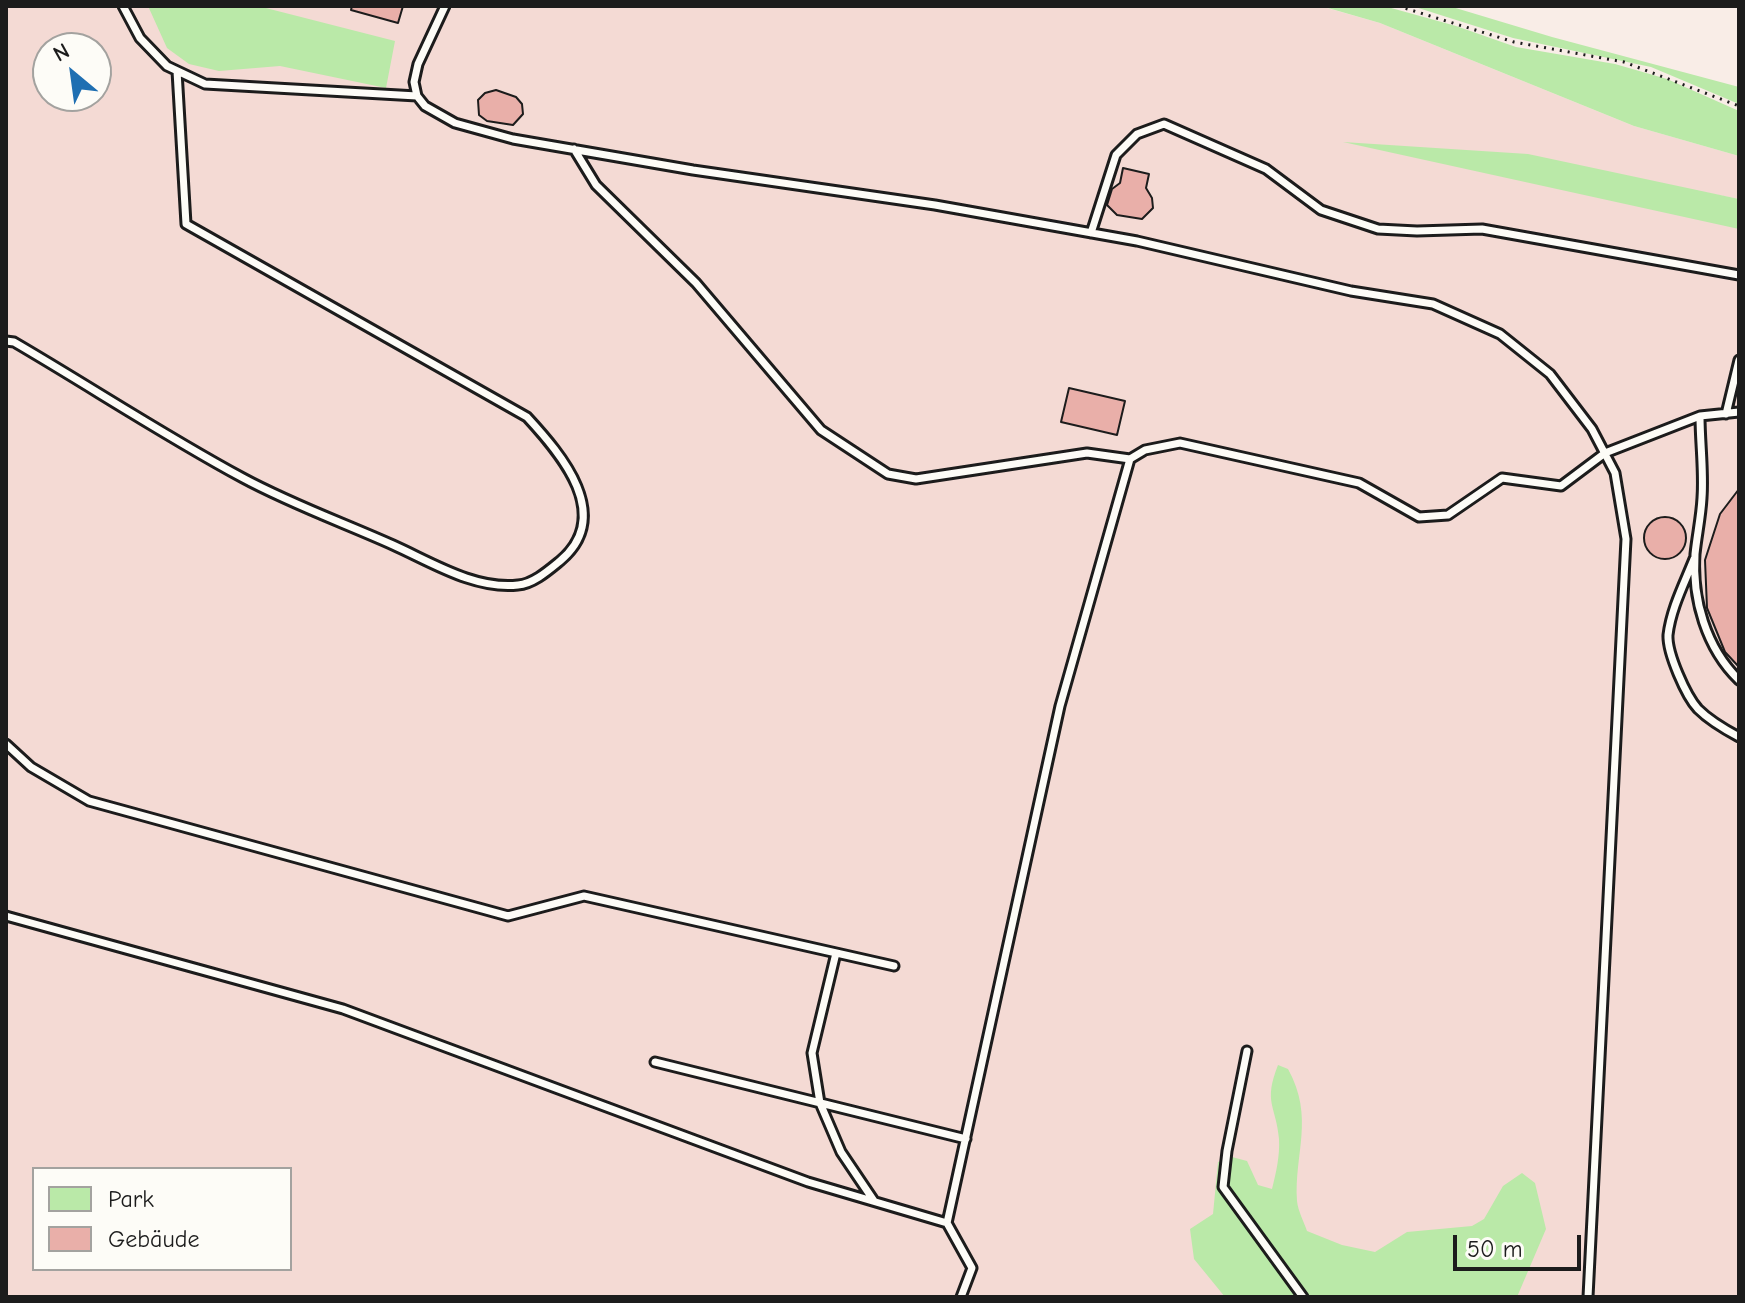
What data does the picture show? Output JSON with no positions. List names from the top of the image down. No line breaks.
{"legend":["Park","Gebäude"],"scale_bar":"50 m","north":"top left"}
